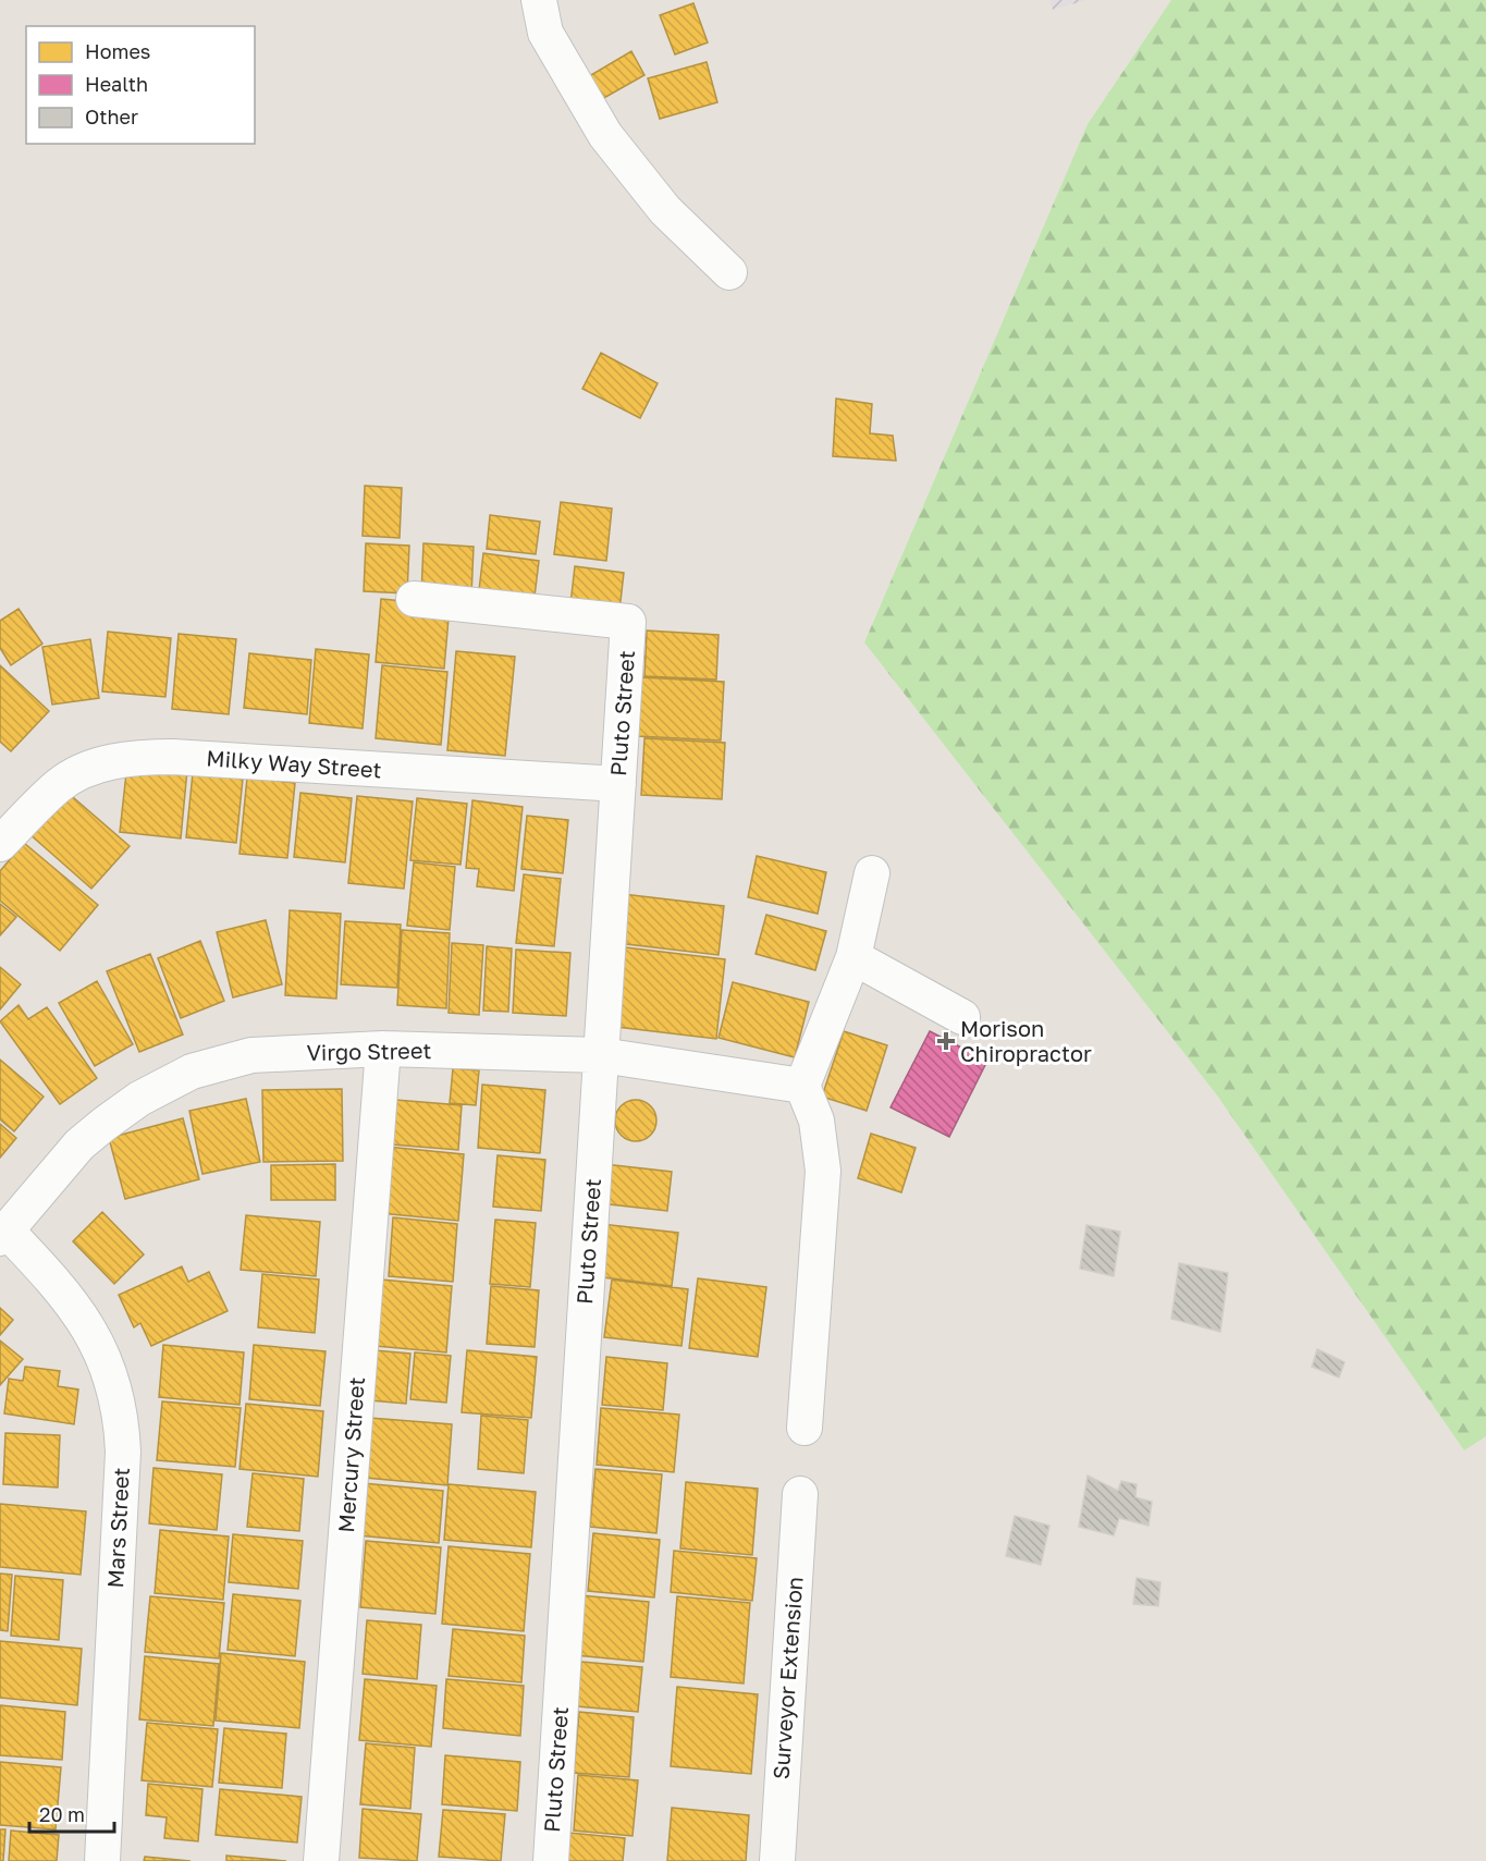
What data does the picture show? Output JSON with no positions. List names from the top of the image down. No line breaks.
{"streets":{"street":["Pluto Street","Milky Way Street","Virgo Street","Mercury Street","Mars Street","Surveyor Extension"]},"crossings":[["Pluto Street","Milky Way Street"],["Pluto Street","Virgo Street"],["Virgo Street","Mercury Street"],["Virgo Street","Mars Street"]],"places":{"health":["Morison Chiropractor"]},"legend":["Homes","Health","Other"],"scale_bar":"20 m"}
